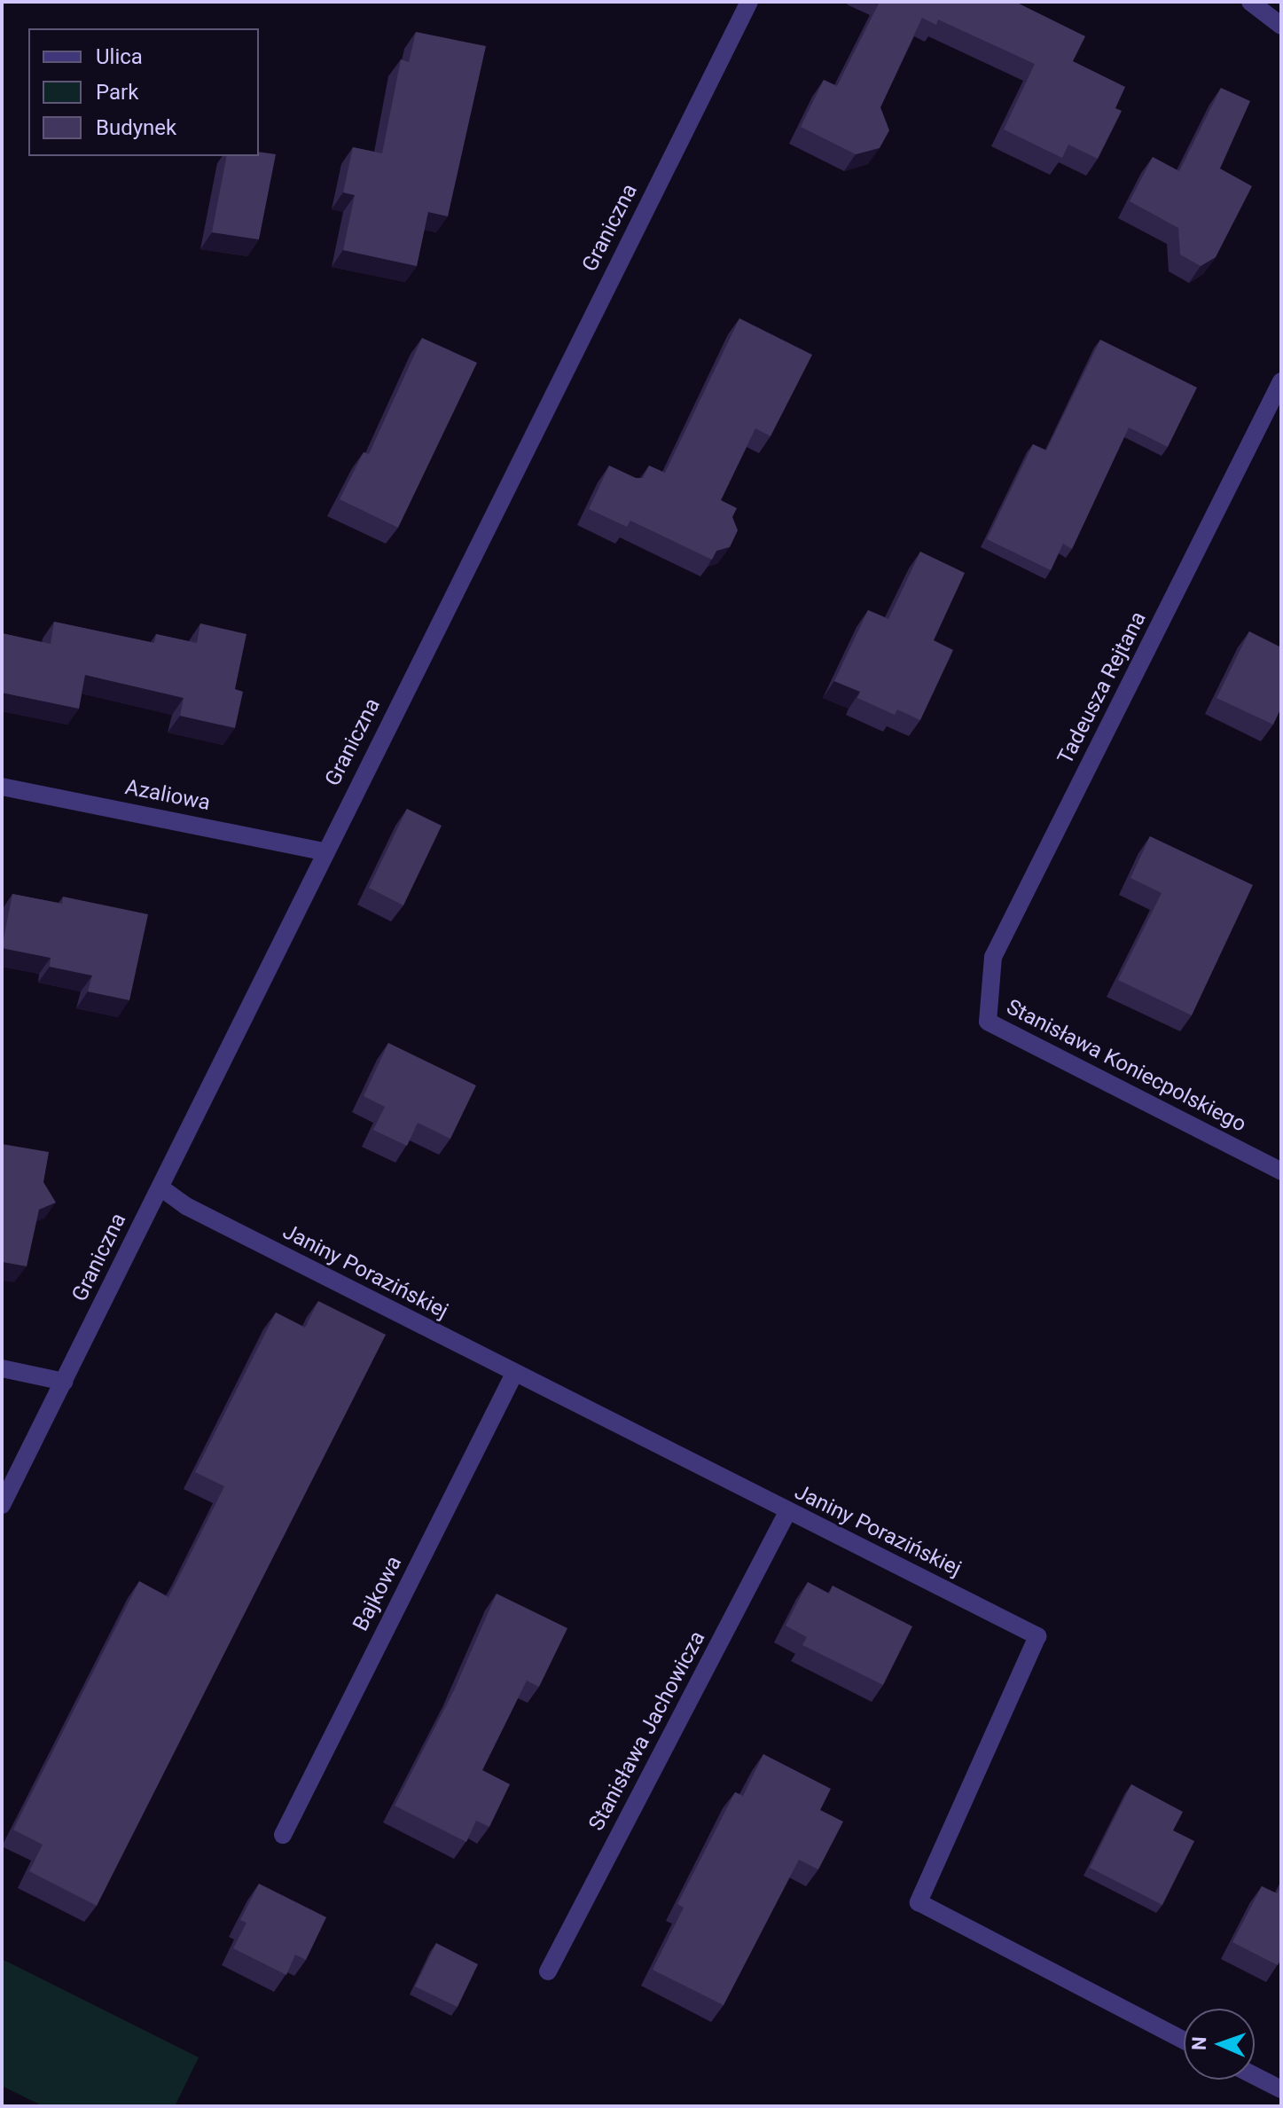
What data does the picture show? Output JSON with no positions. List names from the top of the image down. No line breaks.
{"streets":{"street":["Graniczna","Tadeusza Rejtana","Azaliowa","Stanisława Koniecpolskiego","Janiny Porazińskiej","Bajkowa","Stanisława Jachowicza"]},"crossings":[["Graniczna","Azaliowa"],["Graniczna","Janiny Porazińskiej"],["Tadeusza Rejtana","Stanisława Koniecpolskiego"],["Janiny Porazińskiej","Bajkowa"],["Janiny Porazińskiej","Stanisława Jachowicza"]],"legend":["Ulica","Park","Budynek"],"north":"left"}
